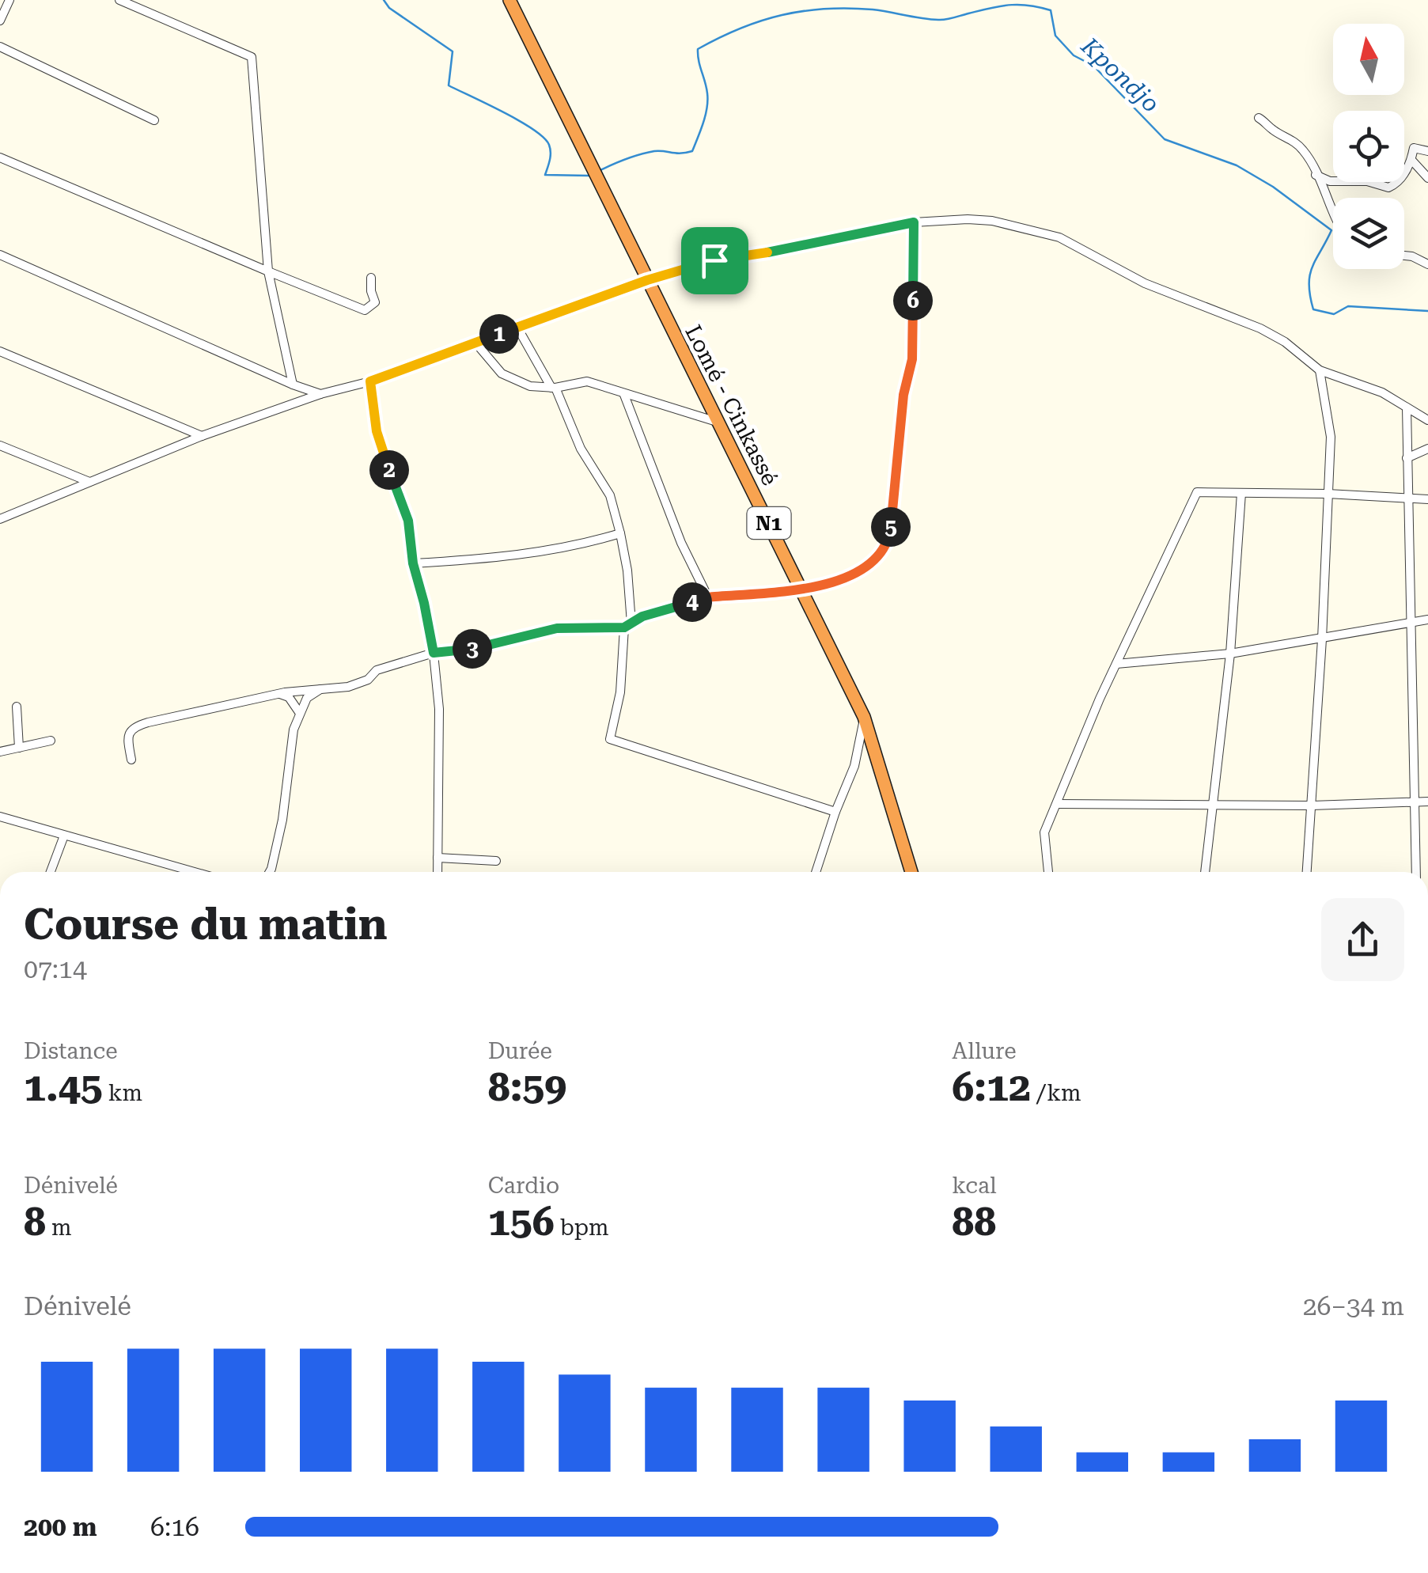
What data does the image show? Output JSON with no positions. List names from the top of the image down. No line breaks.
{"streets":{"highway":["Lomé - Cinkassé","N1"]},"water":["Kpondjo"],"north":"top","page":{"pins":["6","1","2","5","4","3"],"heading":["Course du matin","07:14"],"stats":[["Distance","1.45 km"],["Durée","8:59"],["Allure","6:12 /km"],["Dénivelé","8 m"],["Cardio","156 bpm"],["kcal","88"]],"chart":["Dénivelé","26–34 m"],"list":[{"name":"200 m","note":"6:16"}]}}
